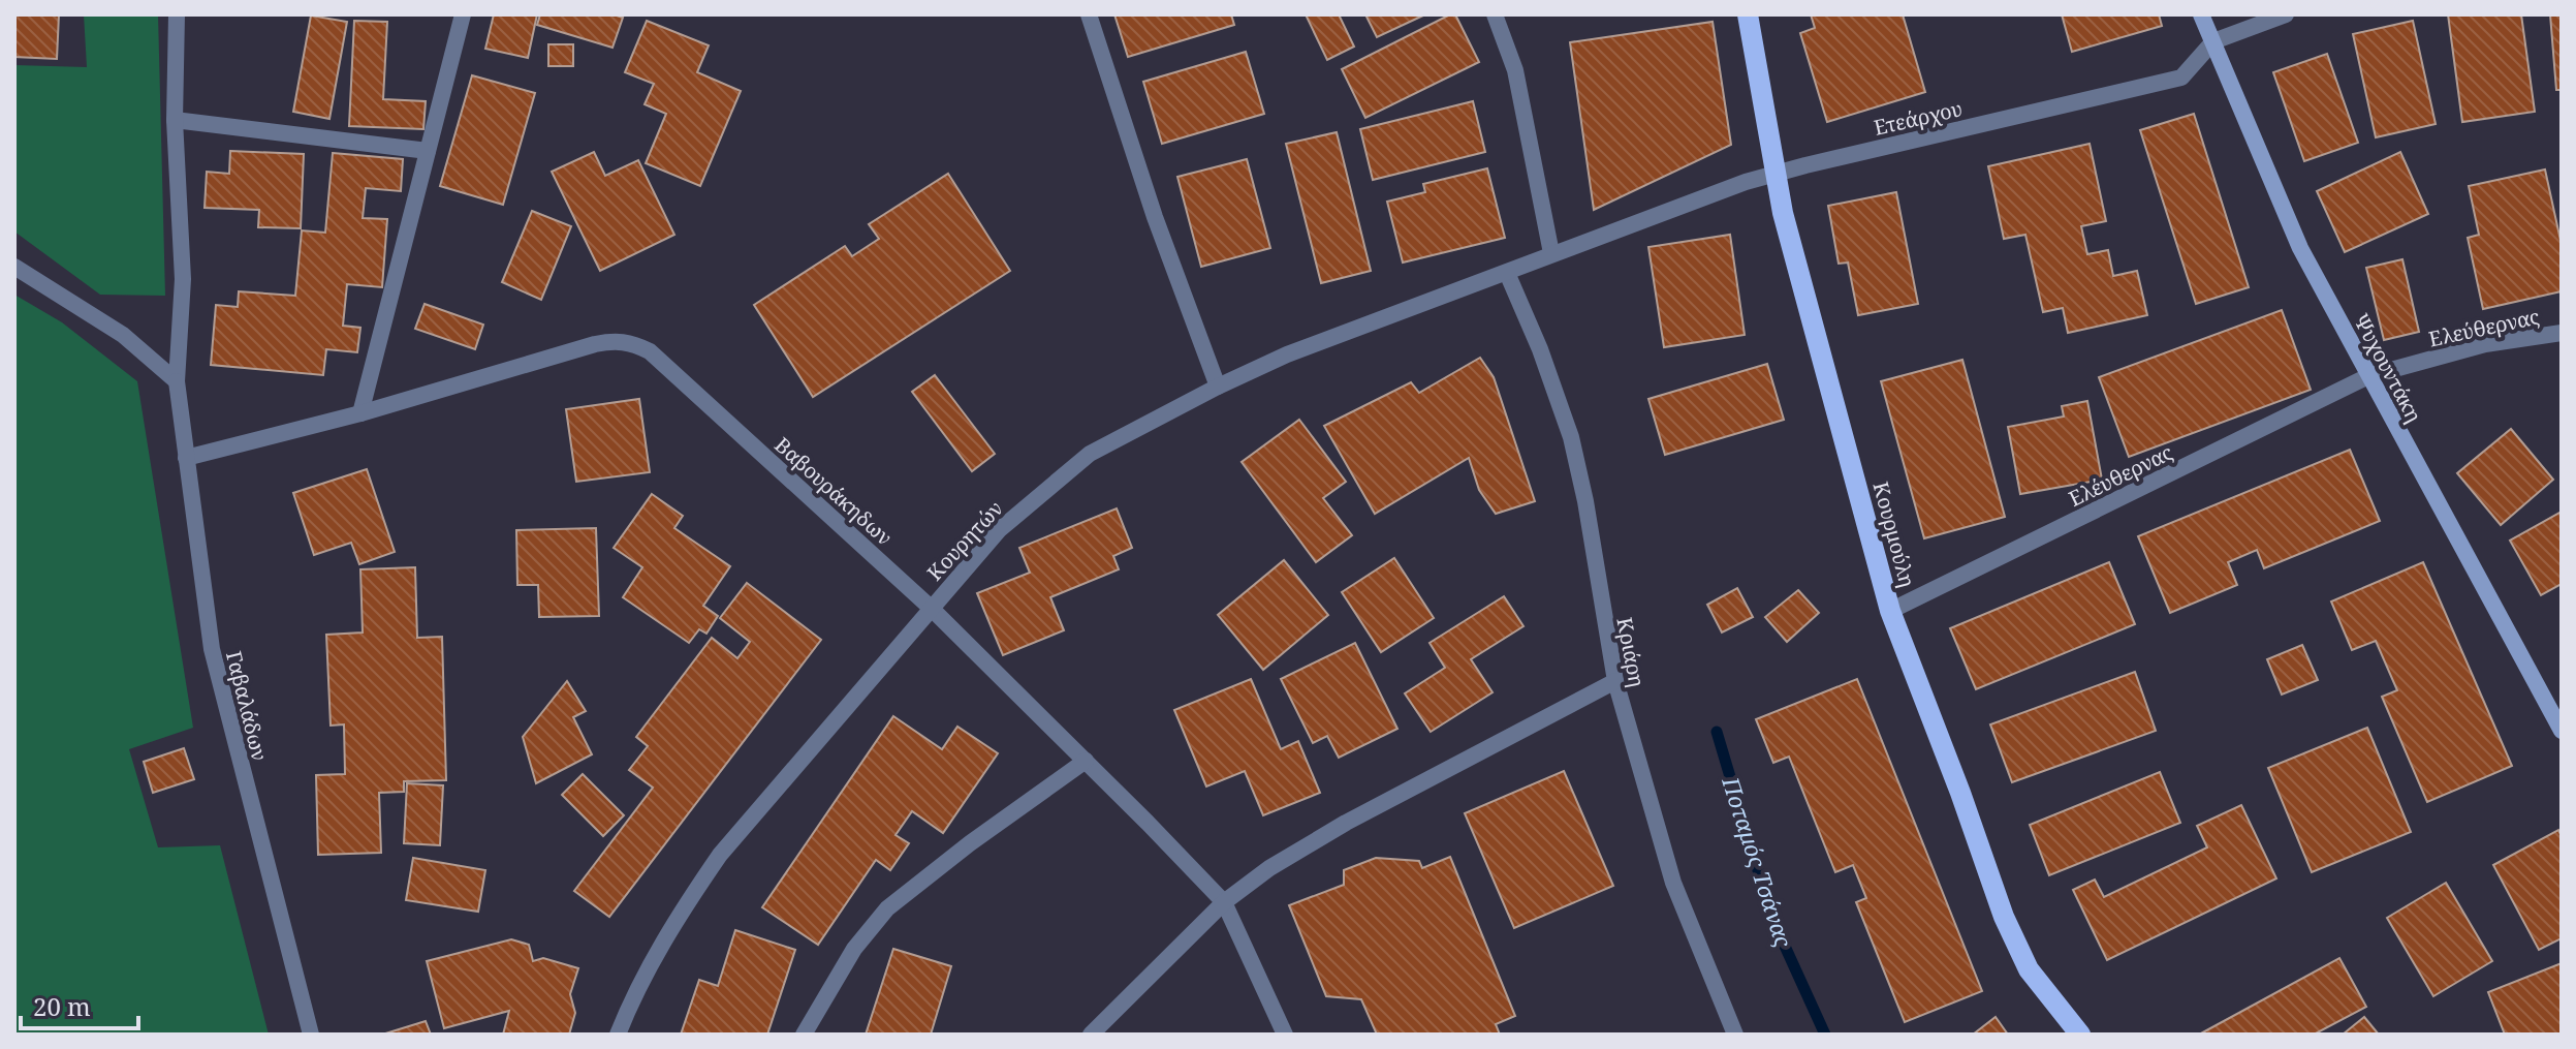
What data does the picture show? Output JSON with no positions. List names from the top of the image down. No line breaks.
{"streets":{"main road":["Ψυχουντάκη","Κουρμούλη"],"street":["Ετεάρχου","Ελεύθερνας","Ελέυθερνας","Βαβουράκηδων","Κουρητών","Κριάρη","Γαβαλάδων"]},"crossings":[["Ετεάρχου","Ψυχουντάκη"],["Ετεάρχου","Κουρμούλη"],["Ετεάρχου","Κουρητών"],["Ελεύθερνας","Ψυχουντάκη"],["Ελεύθερνας","Ελέυθερνας"],["Ψυχουντάκη","Ελέυθερνας"],["Ελέυθερνας","Κουρμούλη"],["Βαβουράκηδων","Κουρητών"],["Βαβουράκηδων","Γαβαλάδων"],["Κουρητών","Κριάρη"]],"water":["Ποταμός Τσάνας"],"scale_bar":"20 m"}
